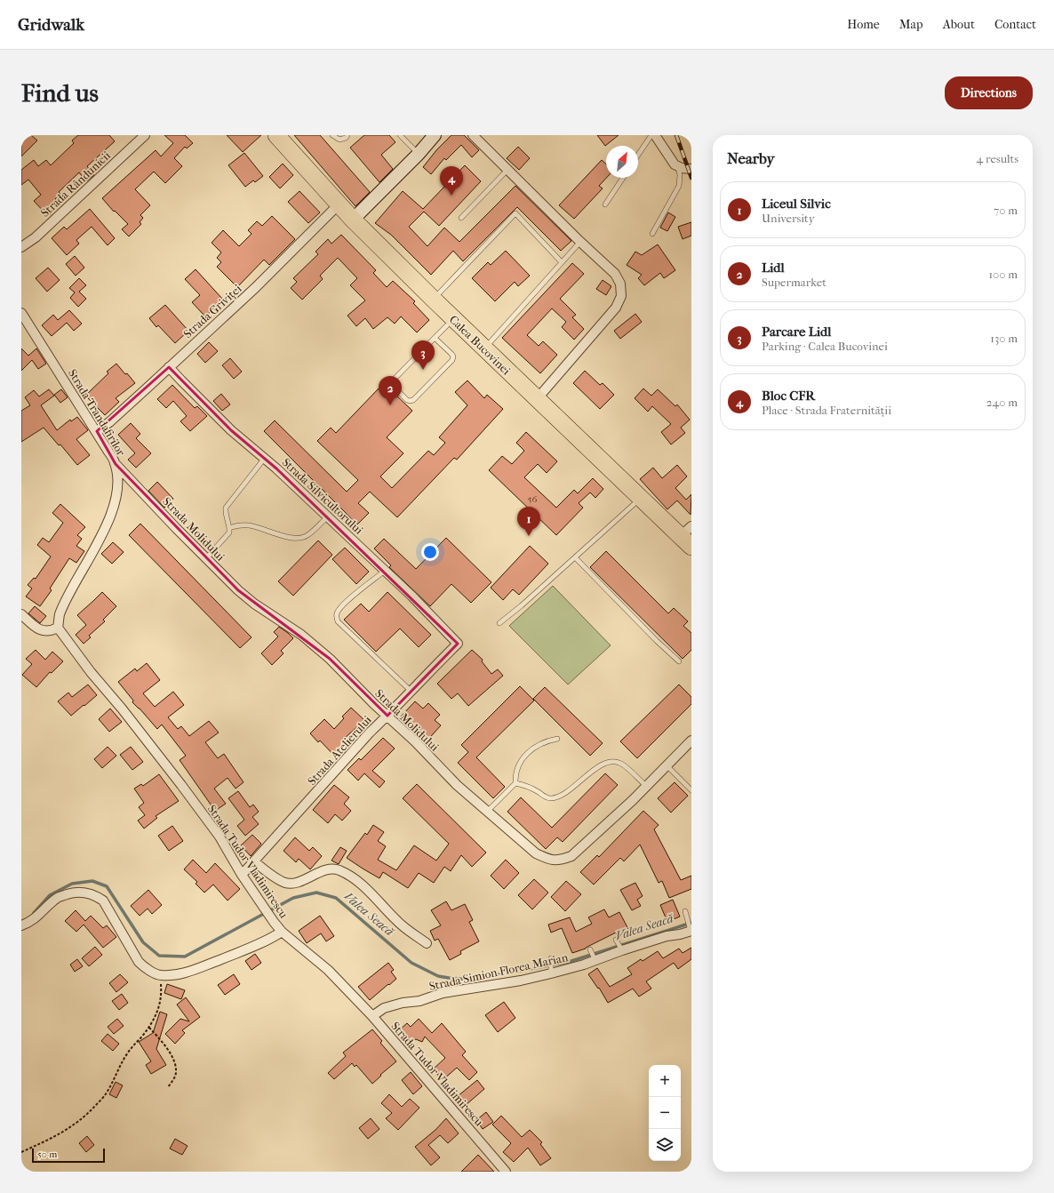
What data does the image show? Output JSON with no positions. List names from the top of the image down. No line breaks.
{"streets":{"highway":["Calea Bucovinei"],"street":["Strada Rândunicii","Strada Griviței","Strada Trandafirilor","Strada Silvicultorului","Strada Molidului","Strada Atelierului","Strada Tudor Vladimirescu","Strada Simion Florea Marian"]},"crossings":[["Strada Griviței","Calea Bucovinei"],["Strada Griviței","Strada Trandafirilor"],["Strada Griviței","Strada Silvicultorului"],["Strada Trandafirilor","Strada Molidului"],["Strada Trandafirilor","Strada Tudor Vladimirescu"],["Strada Silvicultorului","Strada Atelierului"],["Strada Molidului","Strada Atelierului"],["Strada Atelierului","Strada Tudor Vladimirescu"],["Strada Tudor Vladimirescu","Strada Simion Florea Marian"]],"water":["Valea Seacă"],"house_numbers":["56"],"scale_bar":"50 m","north":"top right","page":{"header":"Gridwalk","nav":["Home","Map","About","Contact"],"buttons":"Directions","title":"Find us","heading":["Nearby","4 results"],"pins":["4","3","2","1"],"list":[{"mark":"1","name":"Liceul Silvic","note":"University","value":"70 m"},{"mark":"2","name":"Lidl","note":"Supermarket","value":"100 m"},{"mark":"3","name":"Parcare Lidl","note":"Parking · Calea Bucovinei","value":"130 m"},{"mark":"4","name":"Bloc CFR","note":"Place · Strada Fraternității","value":"240 m"}],"map_buttons":["+","−"],"scale":"50 m"}}
